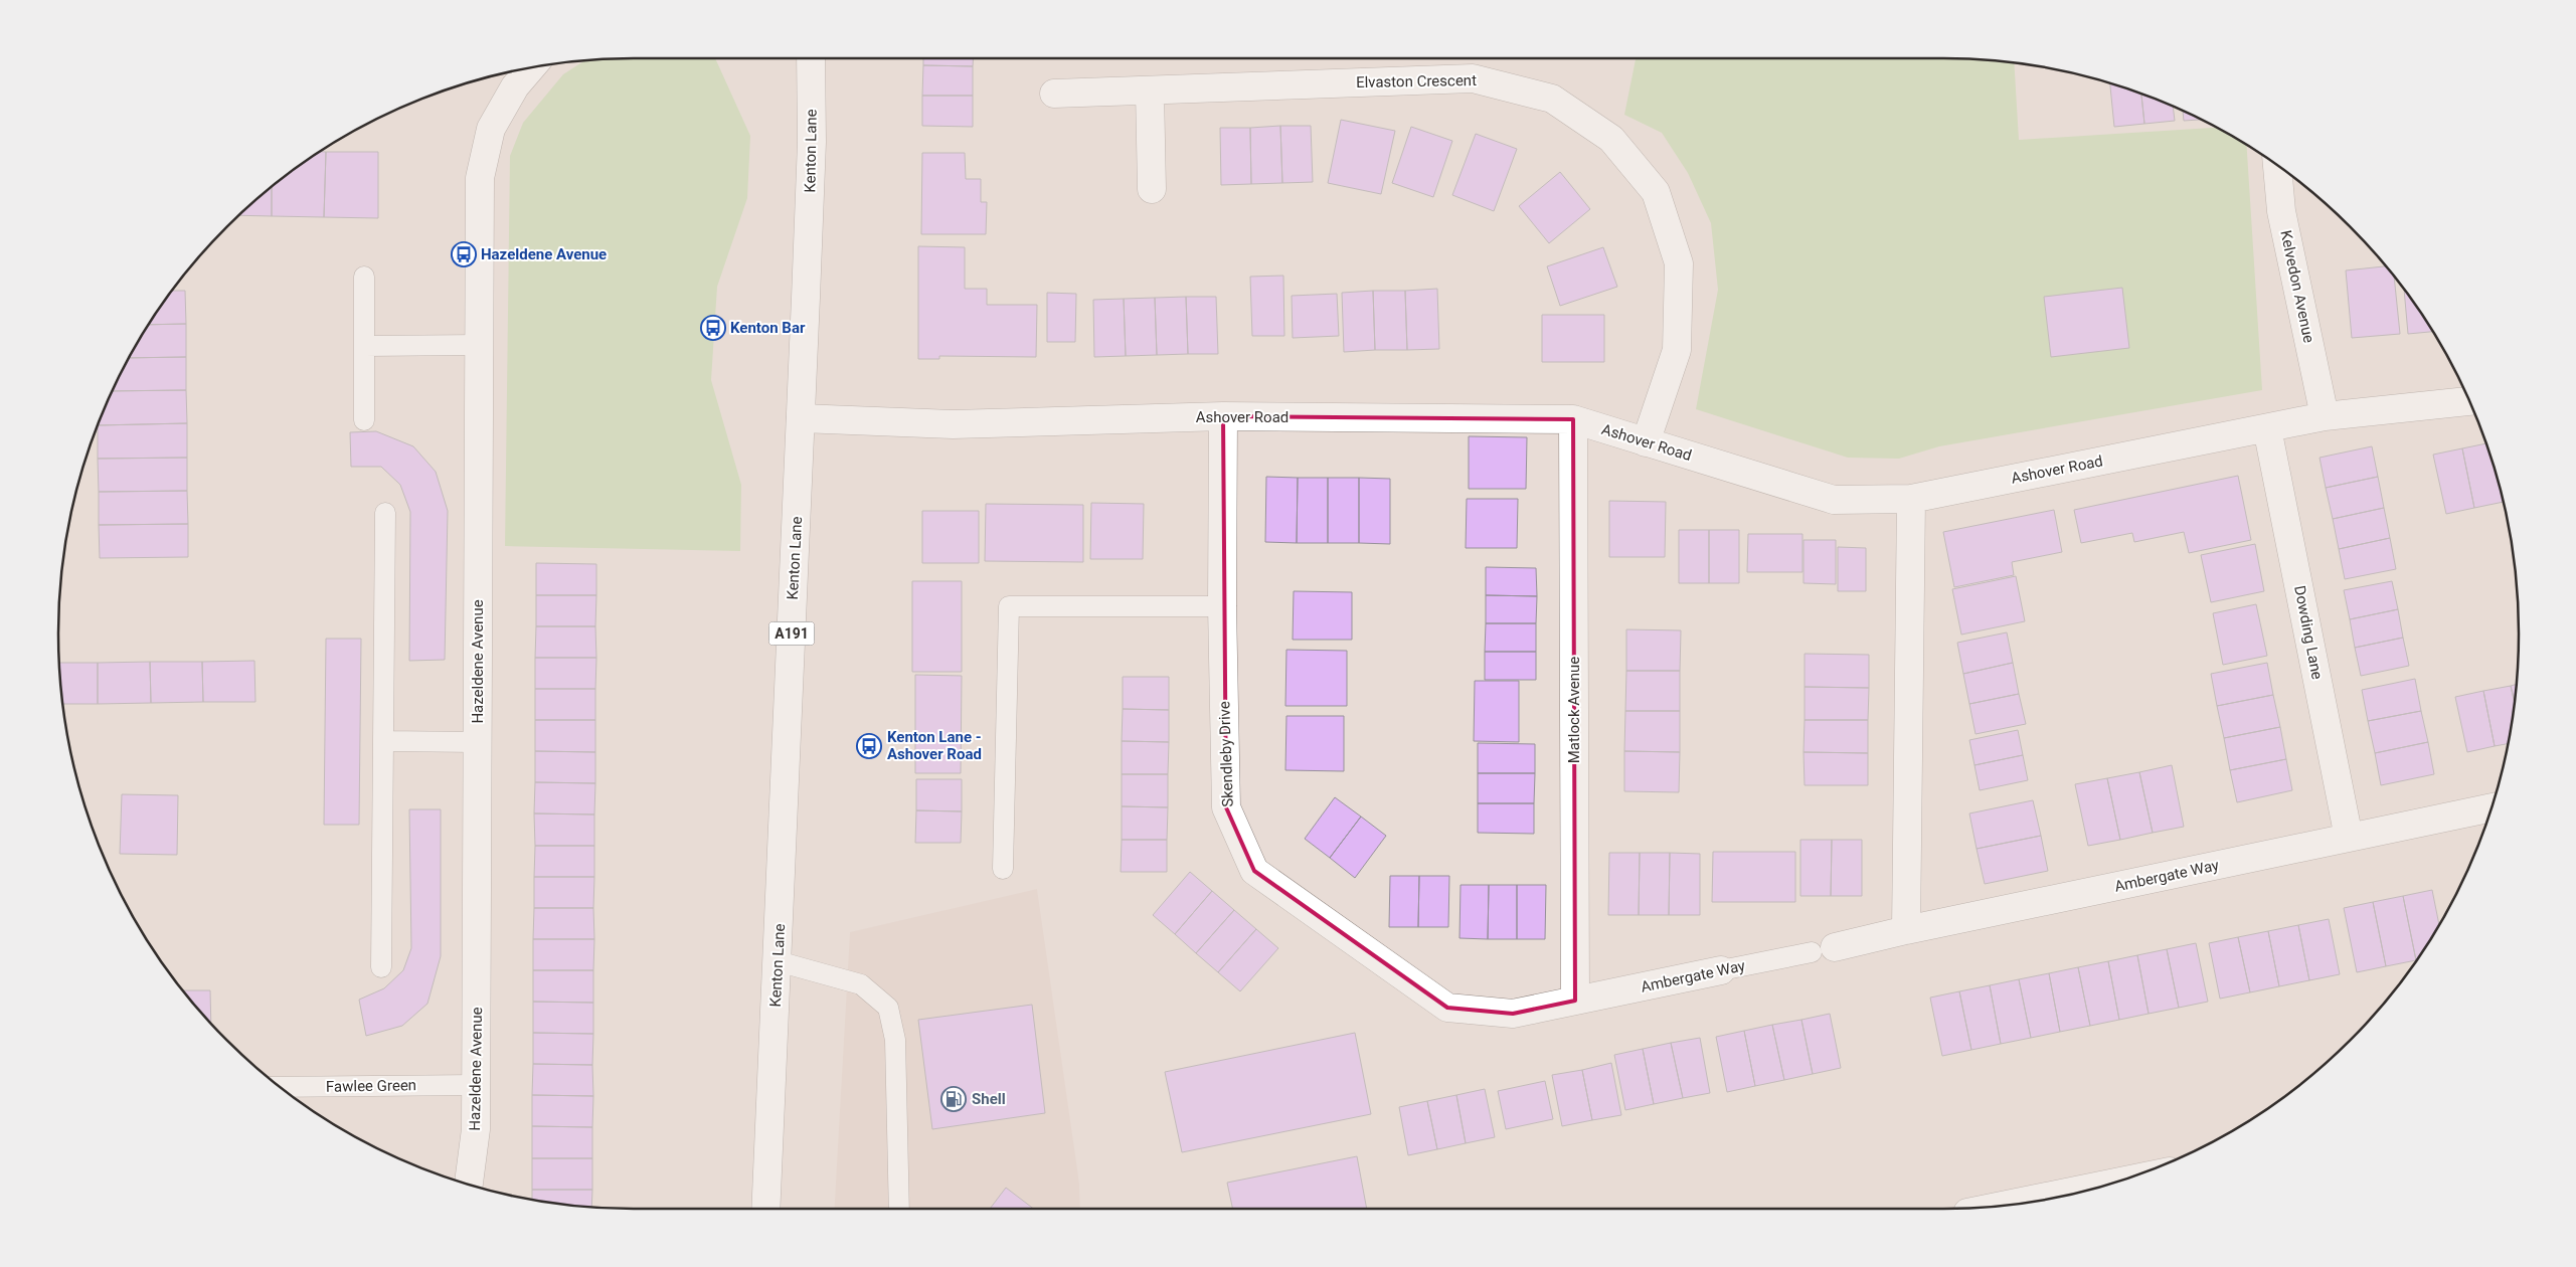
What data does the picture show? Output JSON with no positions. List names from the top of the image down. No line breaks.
{"streets":{"main road":["Elvaston Crescent","Kenton Lane","Kelvedon Avenue","Ashover Road","Dowding Lane","A191","Hazeldene Avenue","Matlock Avenue","Skendleby Drive","Ambergate Way"],"lane":["Fawlee Green"]},"crossings":[["Elvaston Crescent","Ashover Road"],["Kenton Lane","Ashover Road"],["Kelvedon Avenue","Ashover Road"],["Ashover Road","Dowding Lane"],["Ashover Road","Matlock Avenue"],["Ashover Road","Skendleby Drive"],["Dowding Lane","Ambergate Way"],["Hazeldene Avenue","Fawlee Green"],["Matlock Avenue","Skendleby Drive"],["Matlock Avenue","Ambergate Way"],["Skendleby Drive","Ambergate Way"]],"places":{"bus stop":["Hazeldene Avenue","Kenton Bar","Kenton Lane - Ashover Road"],"fuel station":["Shell"]}}
